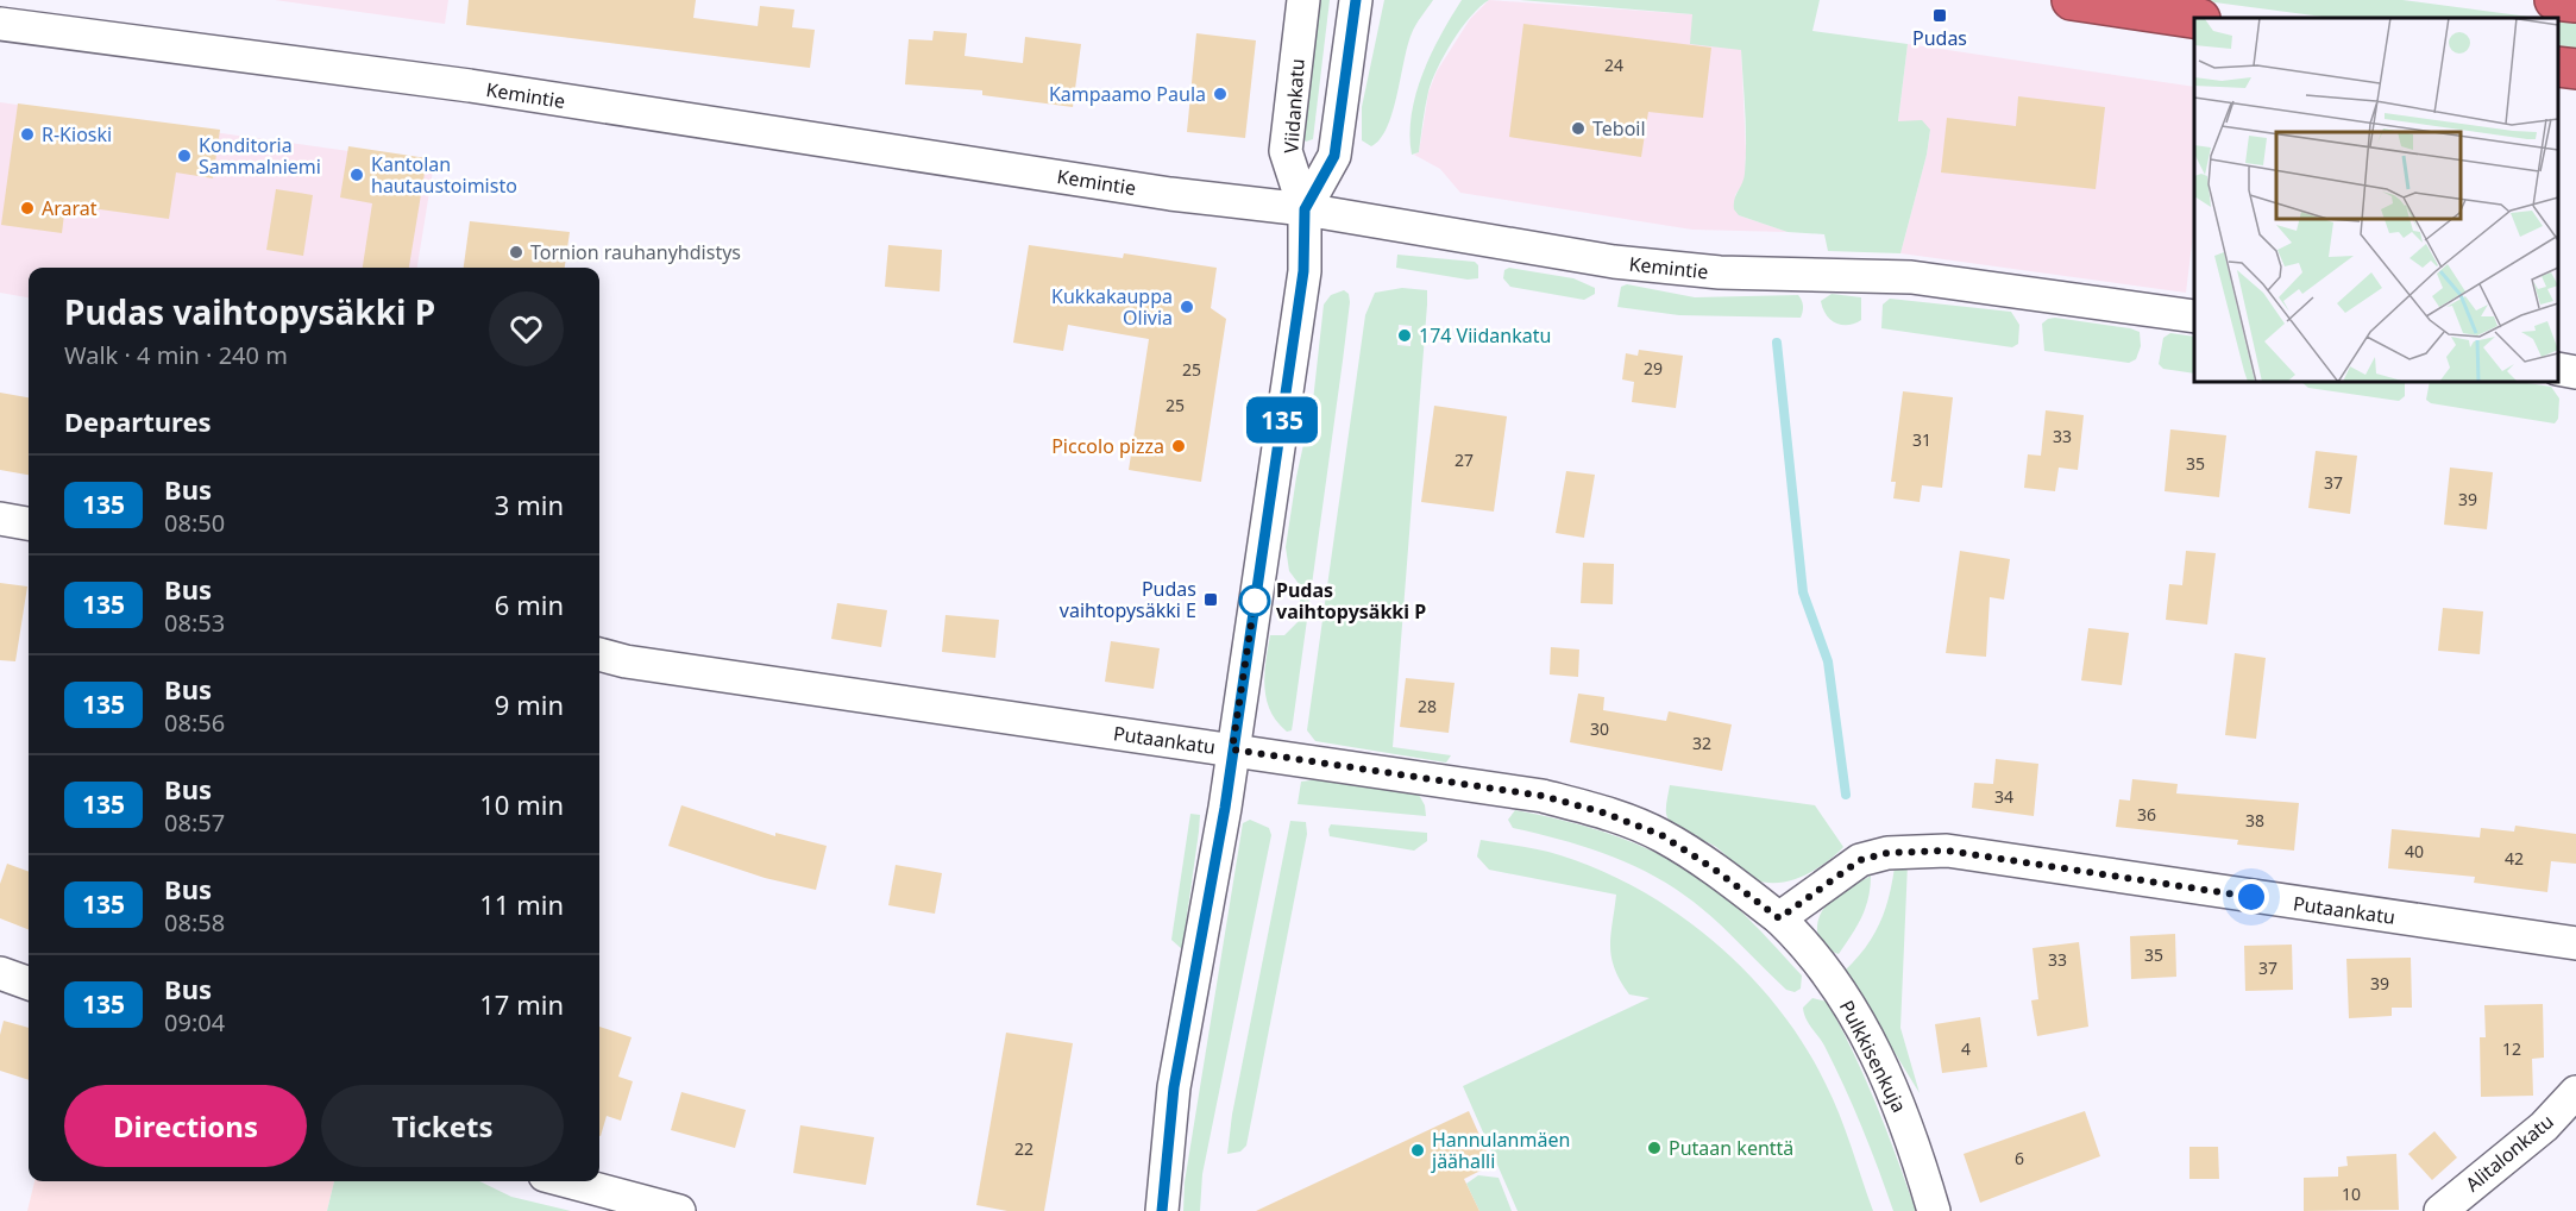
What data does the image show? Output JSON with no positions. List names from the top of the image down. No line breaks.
{"streets":{"street":["Kemintie","Viidankatu","Putaankatu","Pulkkisenkuja","Alitalonkatu"]},"crossings":[["Kemintie","Viidankatu"],["Viidankatu","Putaankatu"],["Putaankatu","Pulkkisenkuja"]],"places":{"transit":["Pudas","Pudas vaihtopysäkki E"],"other":["Kampaamo Paula","Teboil","R-Kioski","Konditoria Sammalniemi","Kantolan hautaustoimisto","Ararat","Tornion rauhanyhdistys","Kukkakauppa Olivia","174 Viidankatu","Piccolo pizza","Pudas vaihtopysäkki P","Putaan kenttä","Hannulanmäen jäähalli"]},"lines":["bus line 135"],"house_numbers":["24","29","25","25","33","31","27","35","37","39","28","30","32","34","36","38","40","42","35","33","37","39","4","12","22","6","10"],"page":{"on_map":"135","heading":[["Pudas vaihtopysäkki P","Walk · 4 min · 240 m"],"Departures"],"list":[{"mark":"135","name":"Bus","note":"08:50","value":"3 min"},{"mark":"135","name":"Bus","note":"08:53","value":"6 min"},{"mark":"135","name":"Bus","note":"08:56","value":"9 min"},{"mark":"135","name":"Bus","note":"08:57","value":"10 min"},{"mark":"135","name":"Bus","note":"08:58","value":"11 min"},{"mark":"135","name":"Bus","note":"09:04","value":"17 min"}],"buttons":["Directions","Tickets"]}}
